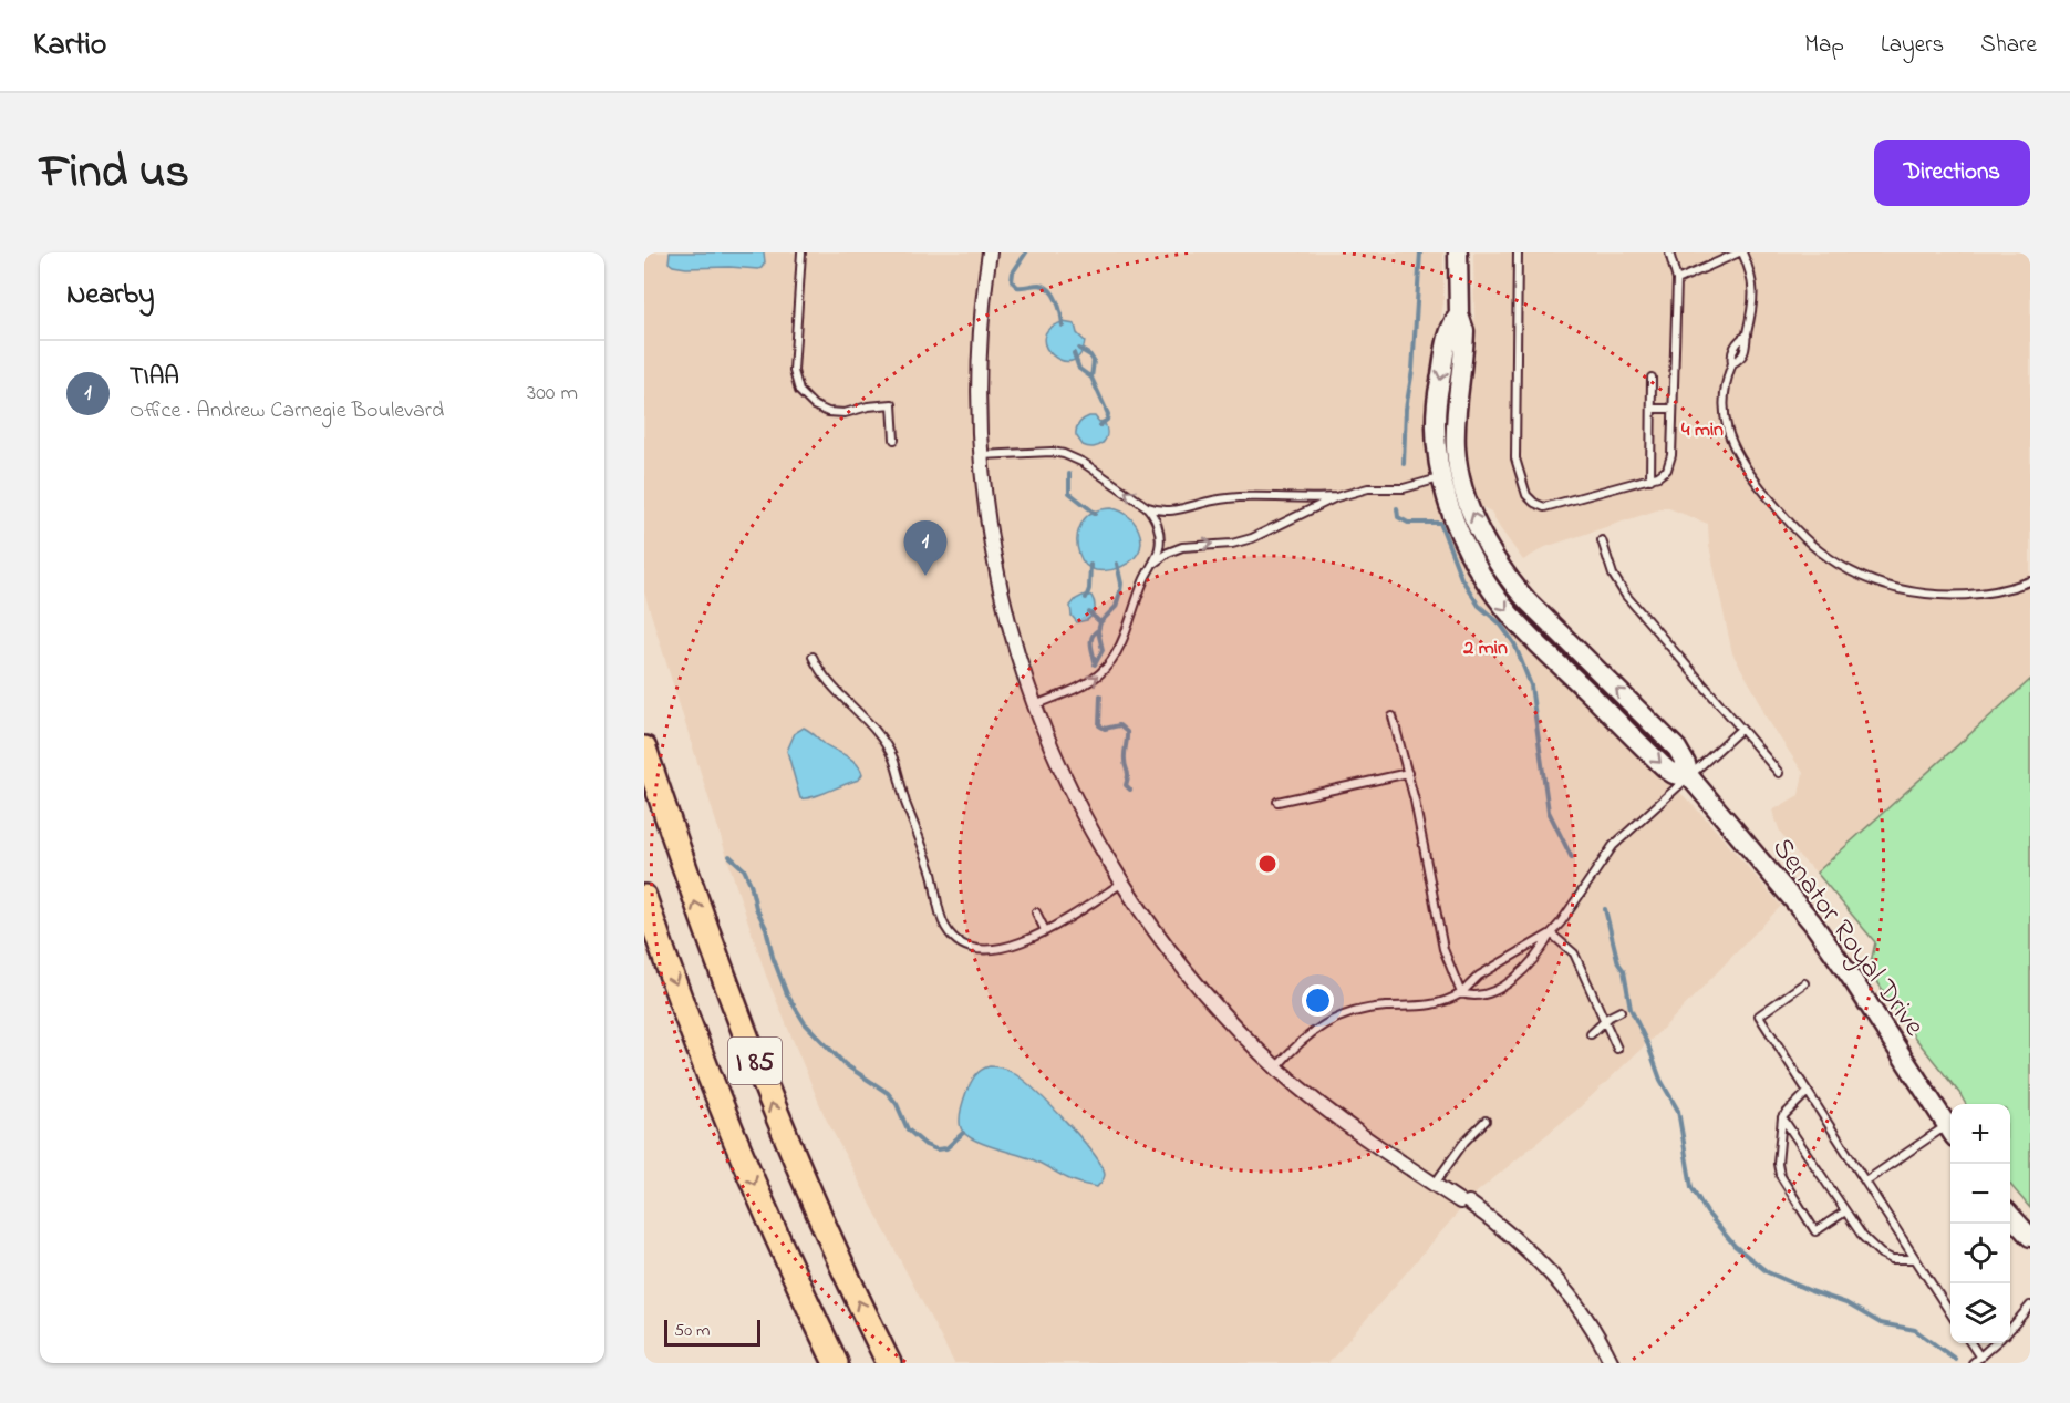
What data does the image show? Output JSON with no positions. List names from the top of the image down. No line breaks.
{"streets":{"highway":["I 85"],"street":["Senator Royal Drive"]},"scale_bar":"50 m","page":{"header":"Kartio","nav":["Map","Layers","Share"],"title":"Find us","buttons":"Directions","heading":"Nearby","list":[{"mark":"1","name":"TIAA","note":"Office · Andrew Carnegie Boulevard","value":"300 m"}],"pins":"1","map_buttons":["+","−"],"scale":"50 m"},"rings":["4 min","2 min"]}
